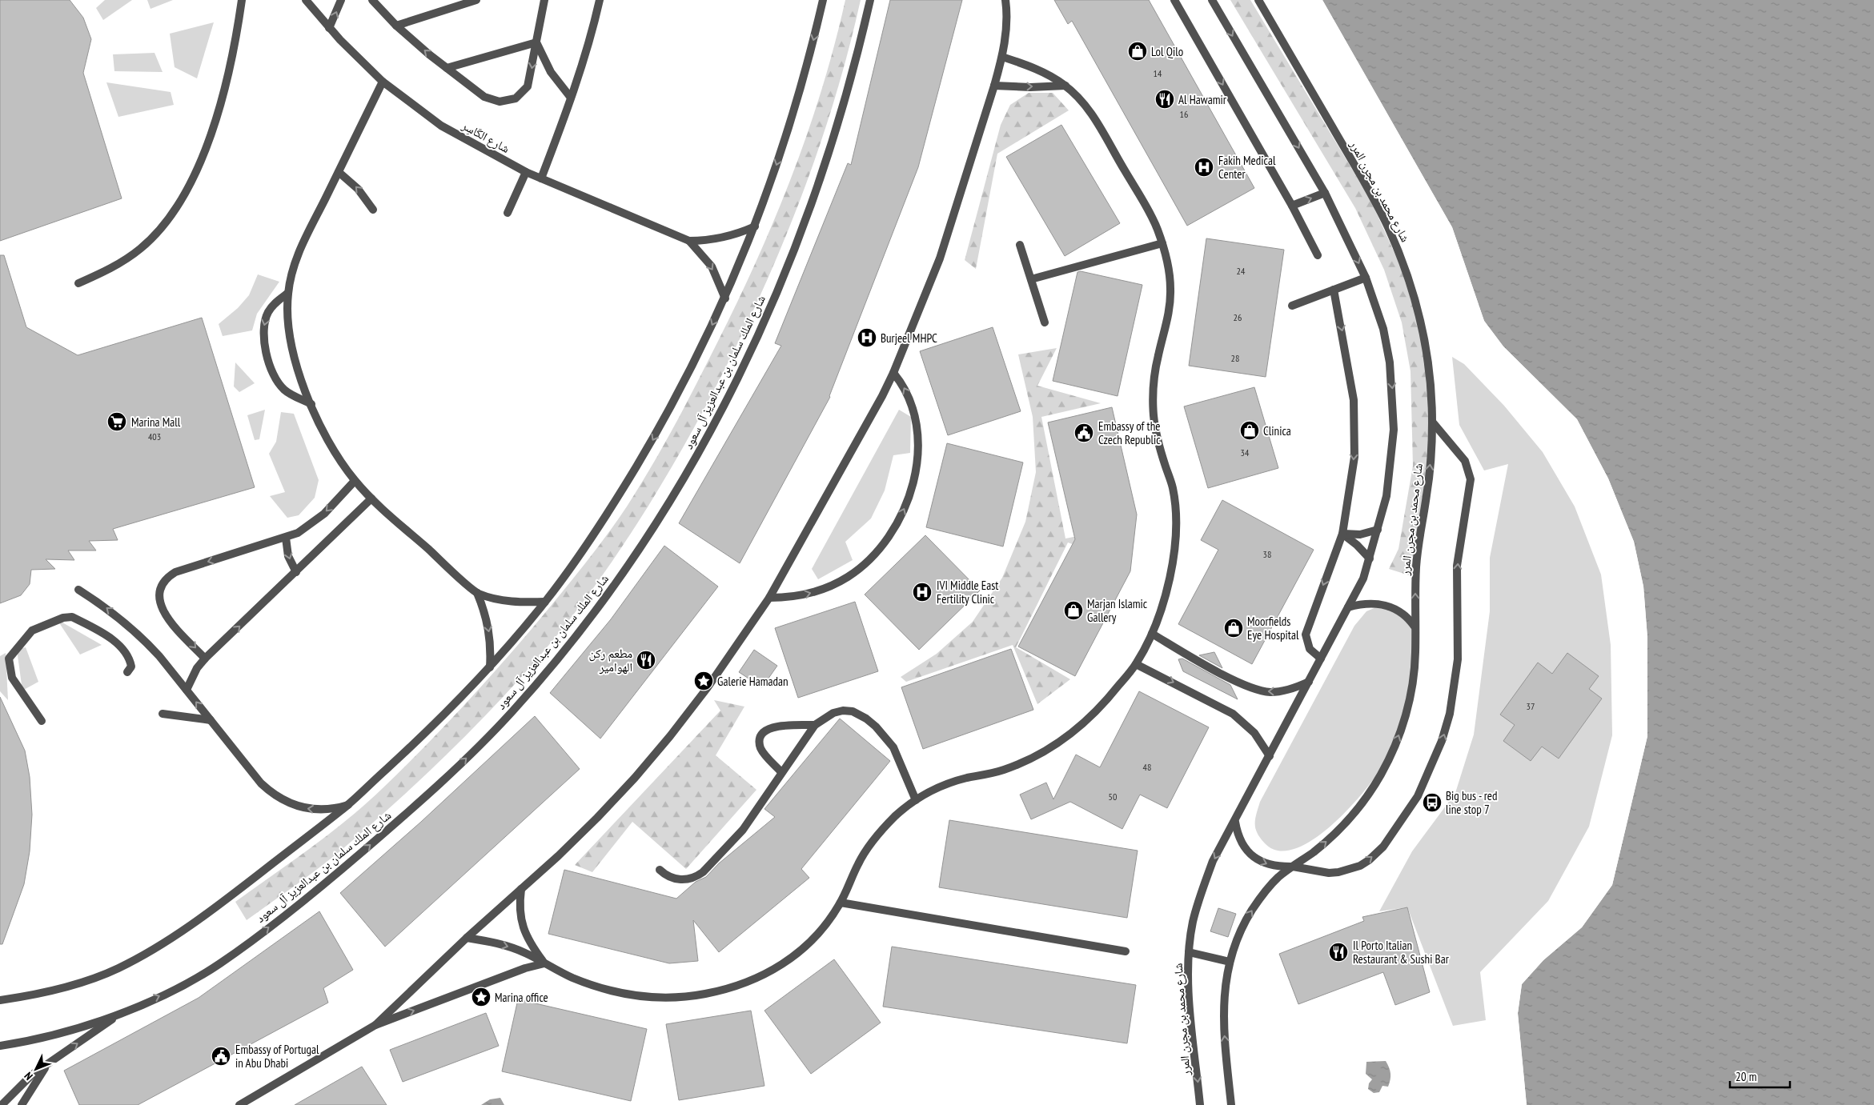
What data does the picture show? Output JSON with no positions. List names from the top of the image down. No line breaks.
{"streets":{"street":["شارع الكَاسِر","شارع محمد بن مجرن المرر","شارع الملك سلمان بن عبدالعزيز آل سعود"]},"places":{"shop":["Lol Qilo","Clinica","Marjan Islamic Gallery","Moorfields Eye Hospital"],"restaurant":["Al Hawamir","مطعم ركن الهوامير","Il Porto Italian Restaurant & Sushi Bar"],"hospital":["Fakih Medical Center","Burjeel MHPC","IVI Middle East Fertility Clinic"],"supermarket":["Marina Mall"],"public building":["Embassy of the Czech Republic","Embassy of Portugal in Abu Dhabi"],"place":["Galerie Hamadan","Marina office"],"bus stop":["Big bus - red line stop 7"]},"house_numbers":["14","16","24","26","28","403","34","38","37","48","50"],"scale_bar":"20 m","north":"bottom left"}
